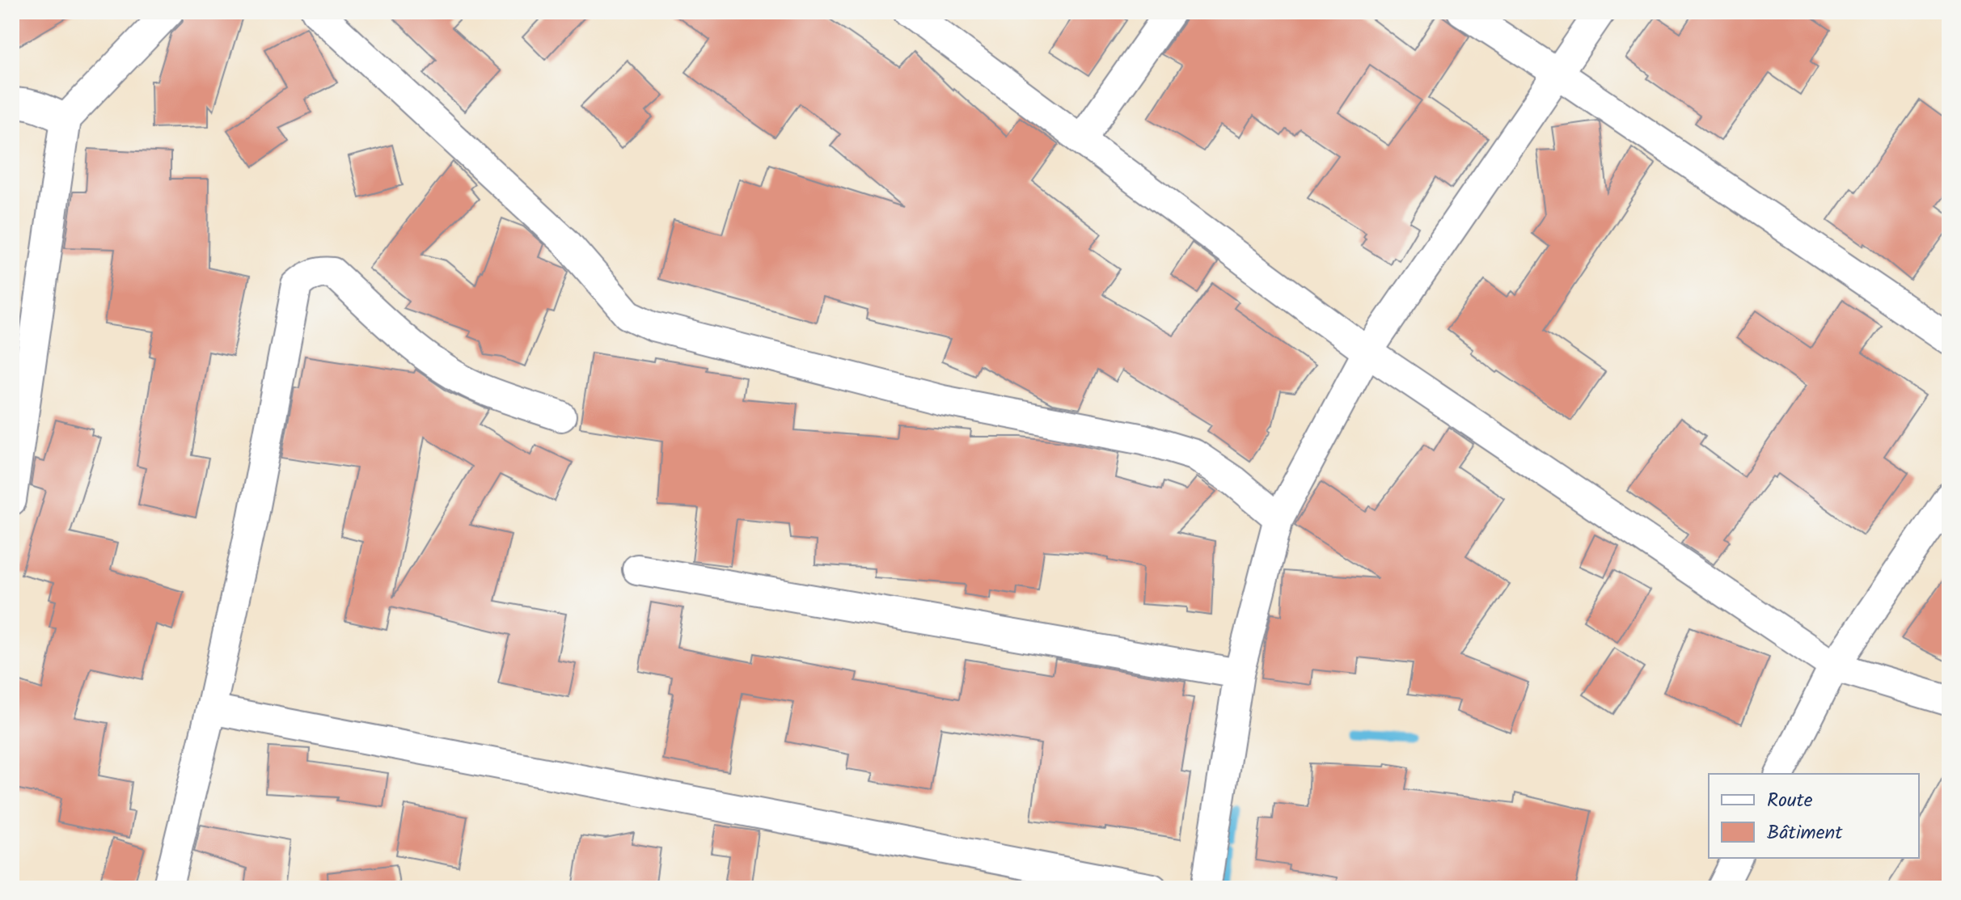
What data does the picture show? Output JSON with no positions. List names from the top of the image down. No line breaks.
{"legend":["Route","Bâtiment"]}
